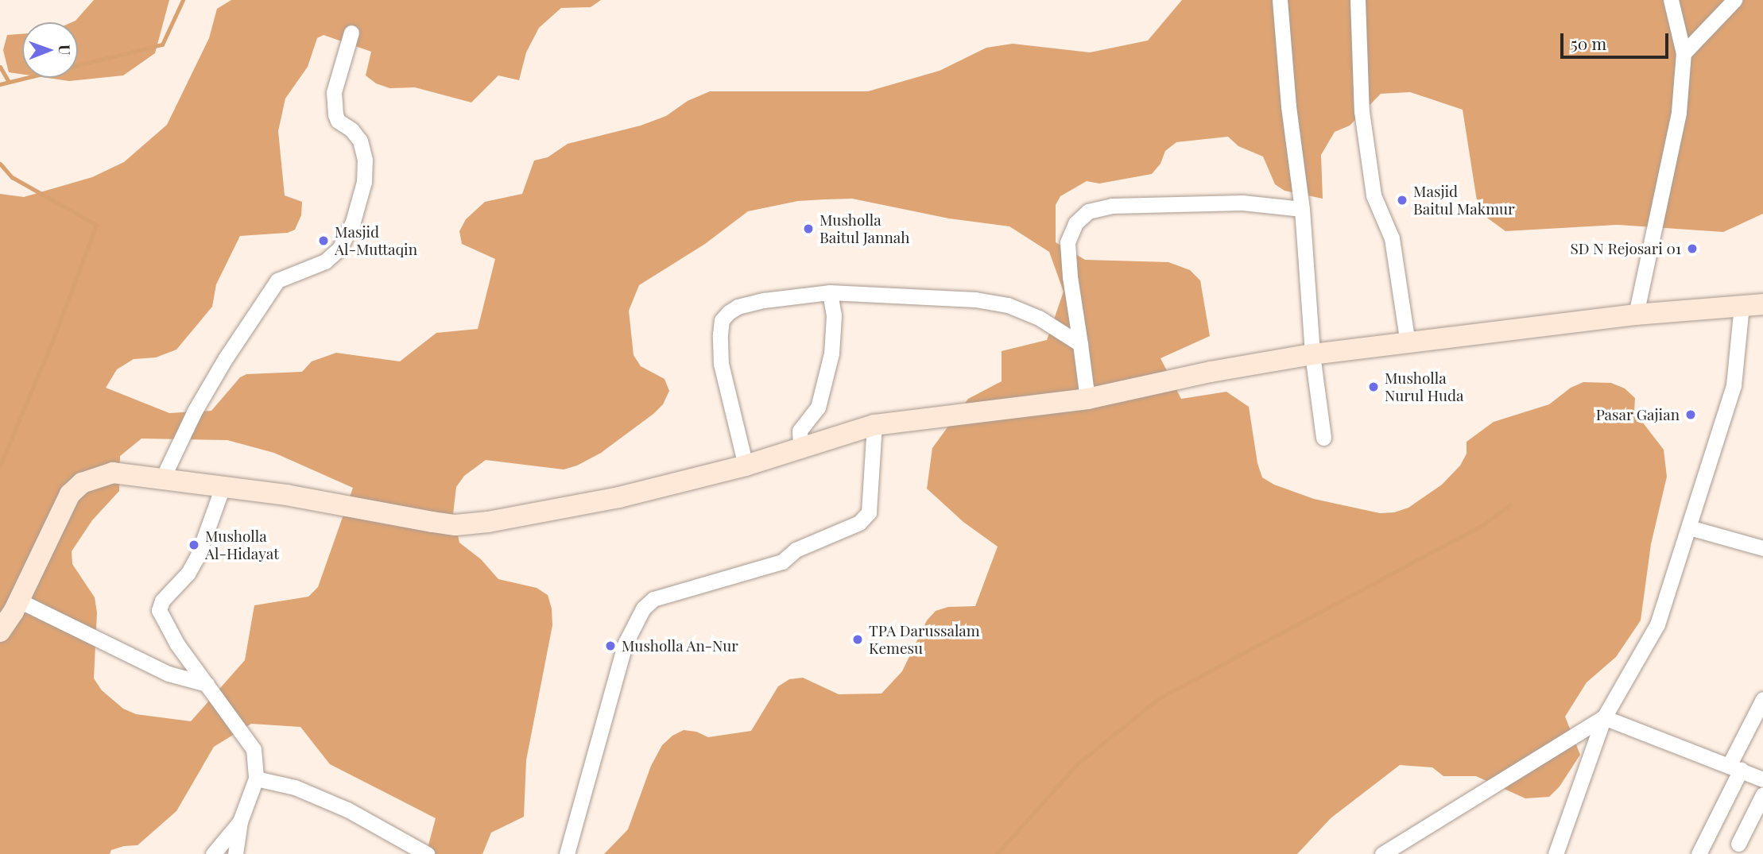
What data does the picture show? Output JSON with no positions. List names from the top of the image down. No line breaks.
{"places":["Masjid Baitul Makmur","Musholla Baitul Jannah","Masjid Al-Muttaqin","SD N Rejosari 01","Musholla Nurul Huda","Pasar Gajian","Musholla Al-Hidayat","TPA Darussalam Kemesu","Musholla An-Nur"],"scale_bar":"50 m","north":"right"}
